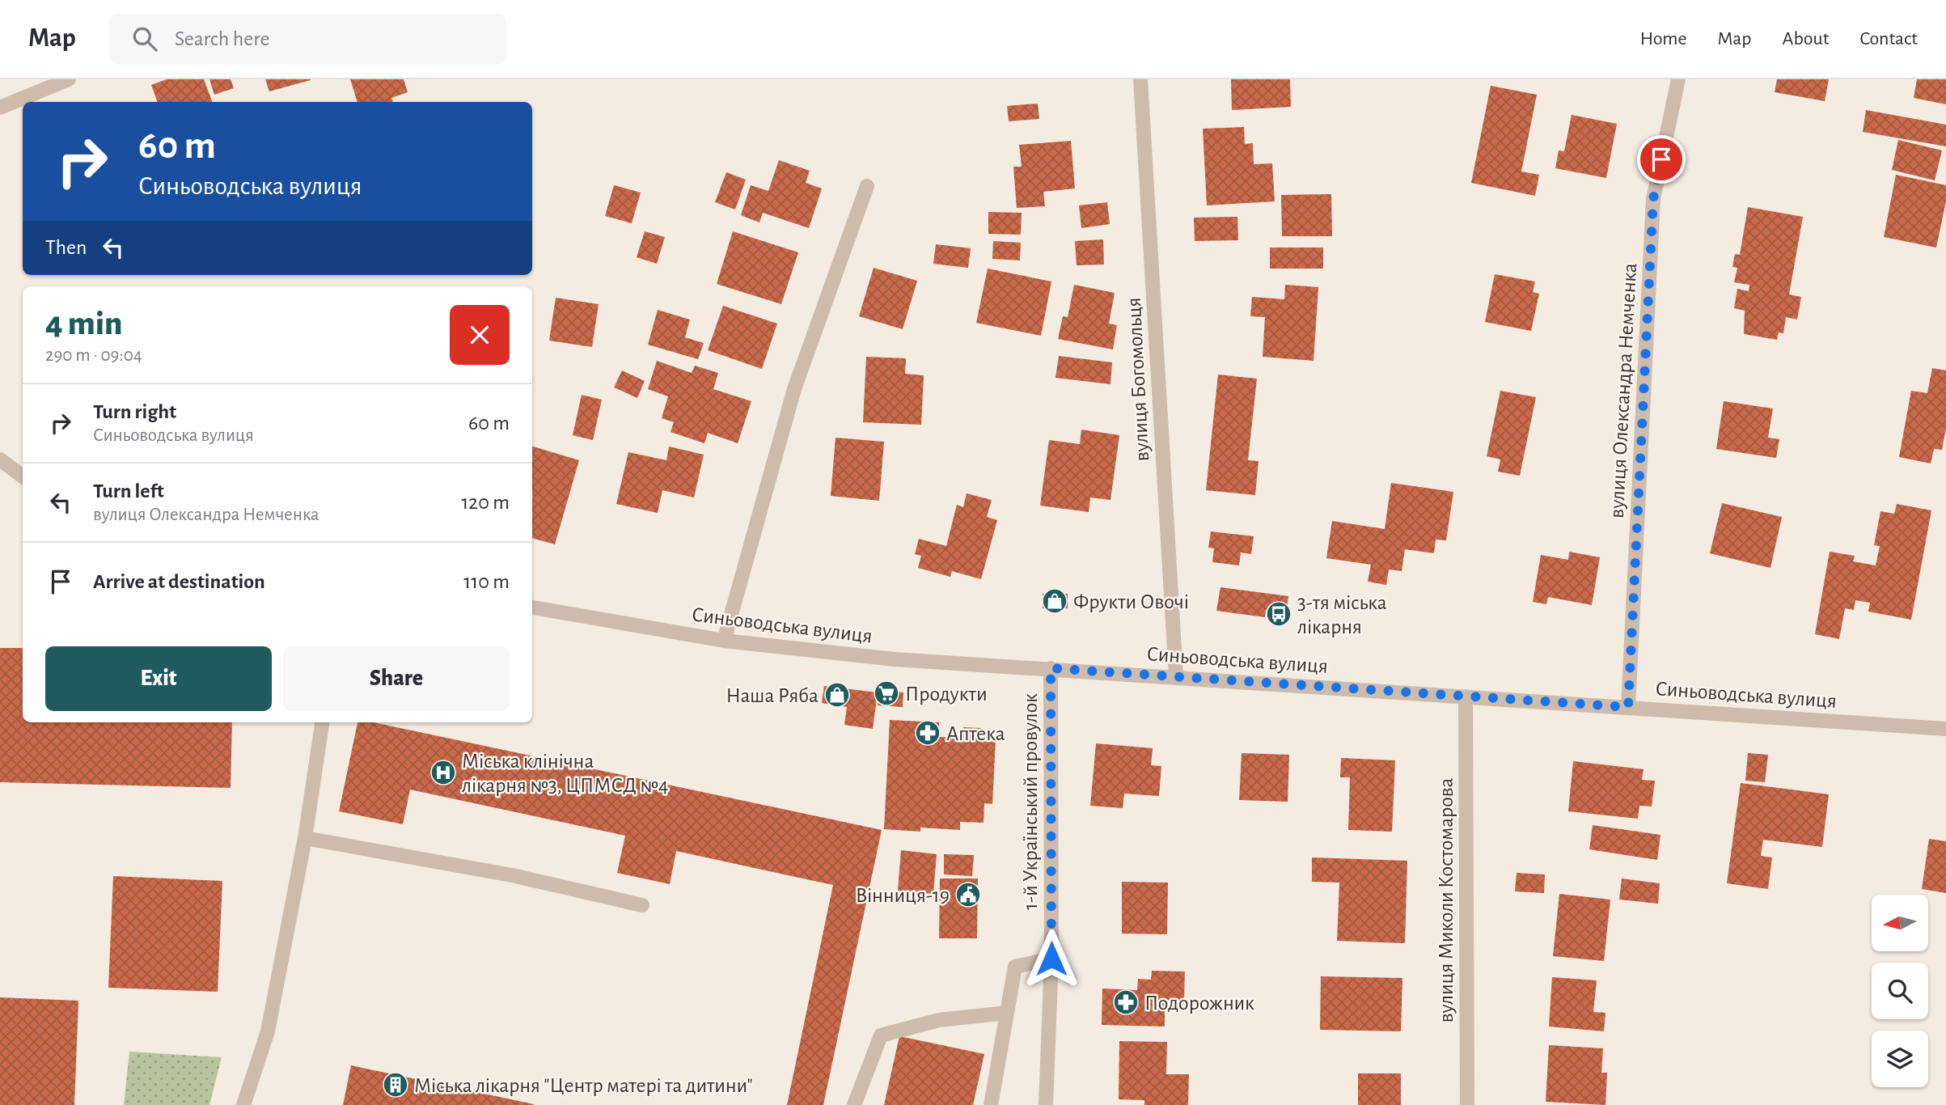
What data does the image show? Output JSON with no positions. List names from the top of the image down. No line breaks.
{"streets":{"street":["вулиця Богомольця","вулиця Олександра Немченка","Синьоводська вулиця","1-й Український провулок","вулиця Миколи Костомарова"]},"crossings":[["вулиця Богомольця","Синьоводська вулиця"],["вулиця Олександра Немченка","Синьоводська вулиця"],["Синьоводська вулиця","1-й Український провулок"],["Синьоводська вулиця","вулиця Миколи Костомарова"]],"places":{"shop":["Фрукти Овочі","Наша Ряба"],"bus stop":["3-тя міська лікарня"],"supermarket":["Продукти"],"pharmacy":["Аптека","Подорожник"],"hospital":["Міська клінічна лікарня №3, ЦПМСД №4"],"public building":["Вінниця-19"],"building":["Міська лікарня \"Центр матері та дитини\""]},"north":"left","page":{"header":"Map","search":"Search here","nav":["Home","Map","About","Contact"],"turn":["60 m","Синьоводська вулиця"],"then":"Then","heading":["4 min","290 m · 09:04"],"list":[{"name":"Turn right","note":"Синьоводська вулиця","value":"60 m"},{"name":"Turn left","note":"вулиця Олександра Немченка","value":"120 m"},{"name":"Arrive at destination","value":"110 m"}],"buttons":["Exit","Share"]}}
